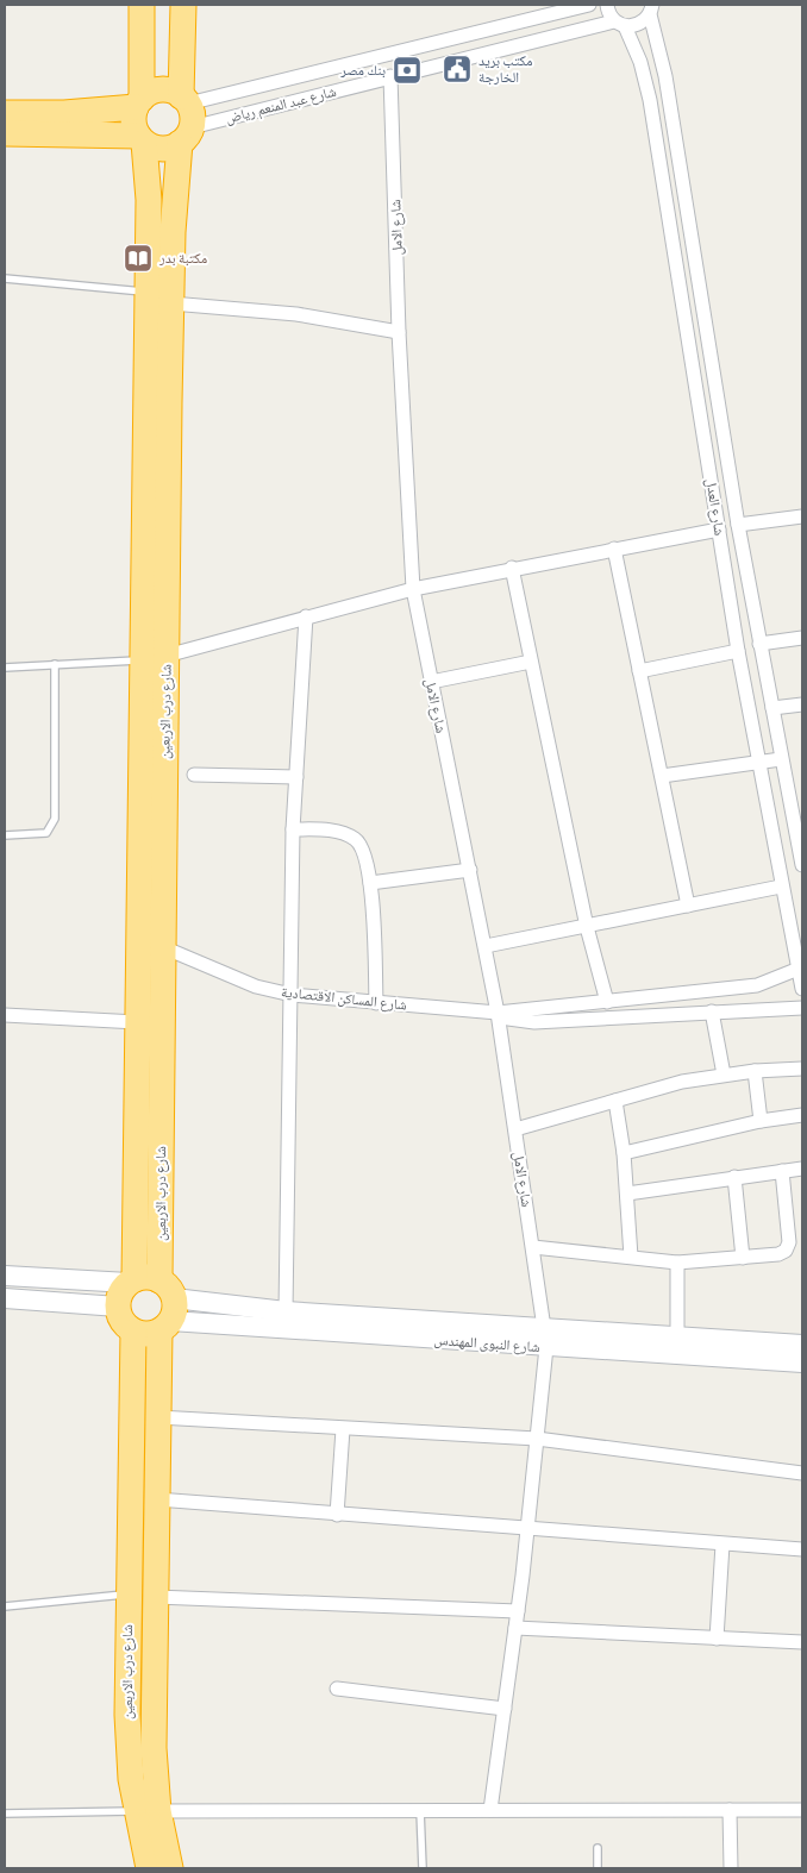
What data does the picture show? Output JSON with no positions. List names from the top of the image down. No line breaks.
{"streets":{"highway":["شارع درب الاربعين"],"street":["شارع عبد المنعم رياض","شارع الامل","شارع العدل","شارع المساكن الاقتصادية","شارع النبوى المهندس"]},"crossings":[["شارع عبد المنعم رياض","شارع الامل"],["شارع عبد المنعم رياض","شارع العدل"],["شارع عبد المنعم رياض","شارع درب الاربعين"],["شارع الامل","شارع المساكن الاقتصادية"],["شارع الامل","شارع النبوى المهندس"],["شارع العدل","شارع المساكن الاقتصادية"],["شارع درب الاربعين","شارع المساكن الاقتصادية"],["شارع درب الاربعين","شارع النبوى المهندس"]],"places":{"public building":["مكتب بريد الخارجة"],"bank":["بنك مصر"],"library":["مكتبة بدر"]}}
